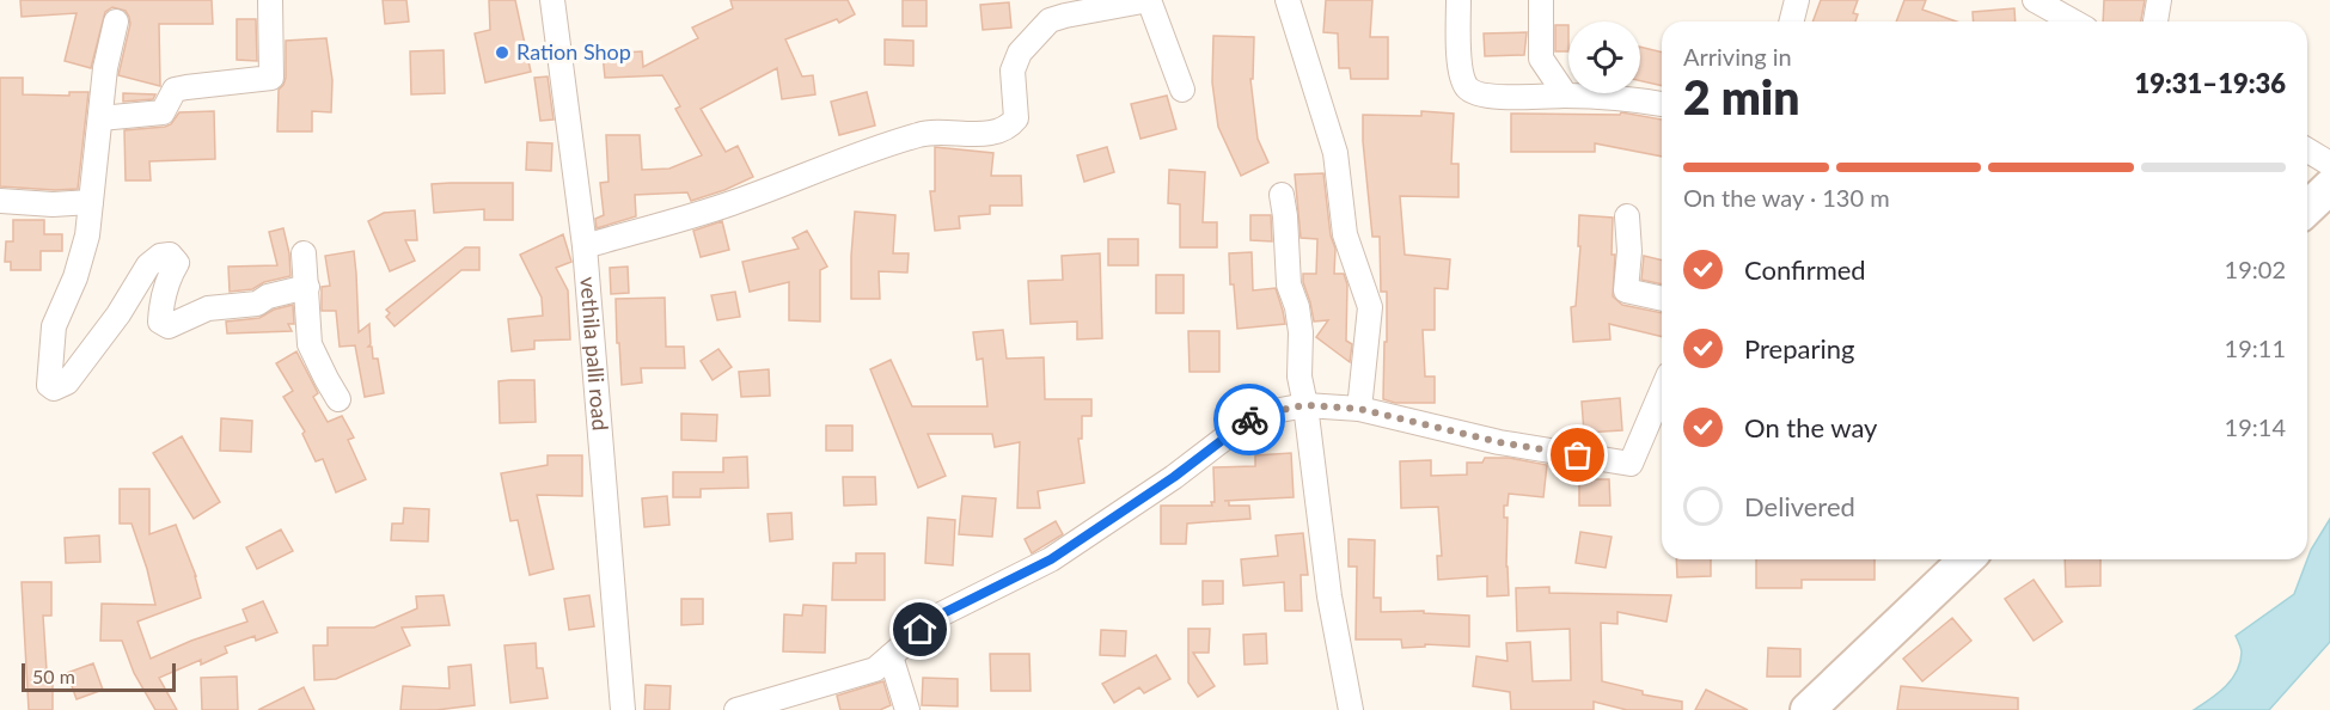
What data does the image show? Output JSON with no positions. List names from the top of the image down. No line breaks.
{"streets":{"street":["vethila palli road"]},"places":["Ration Shop"],"scale_bar":"50 m","page":{"heading":["2 min","Arriving in","19:31–19:36"],"bar":"On the way · 130 m","list":[["Confirmed","19:02"],["Preparing","19:11"],["On the way","19:14"],"Delivered"],"scale":"50 m"}}
